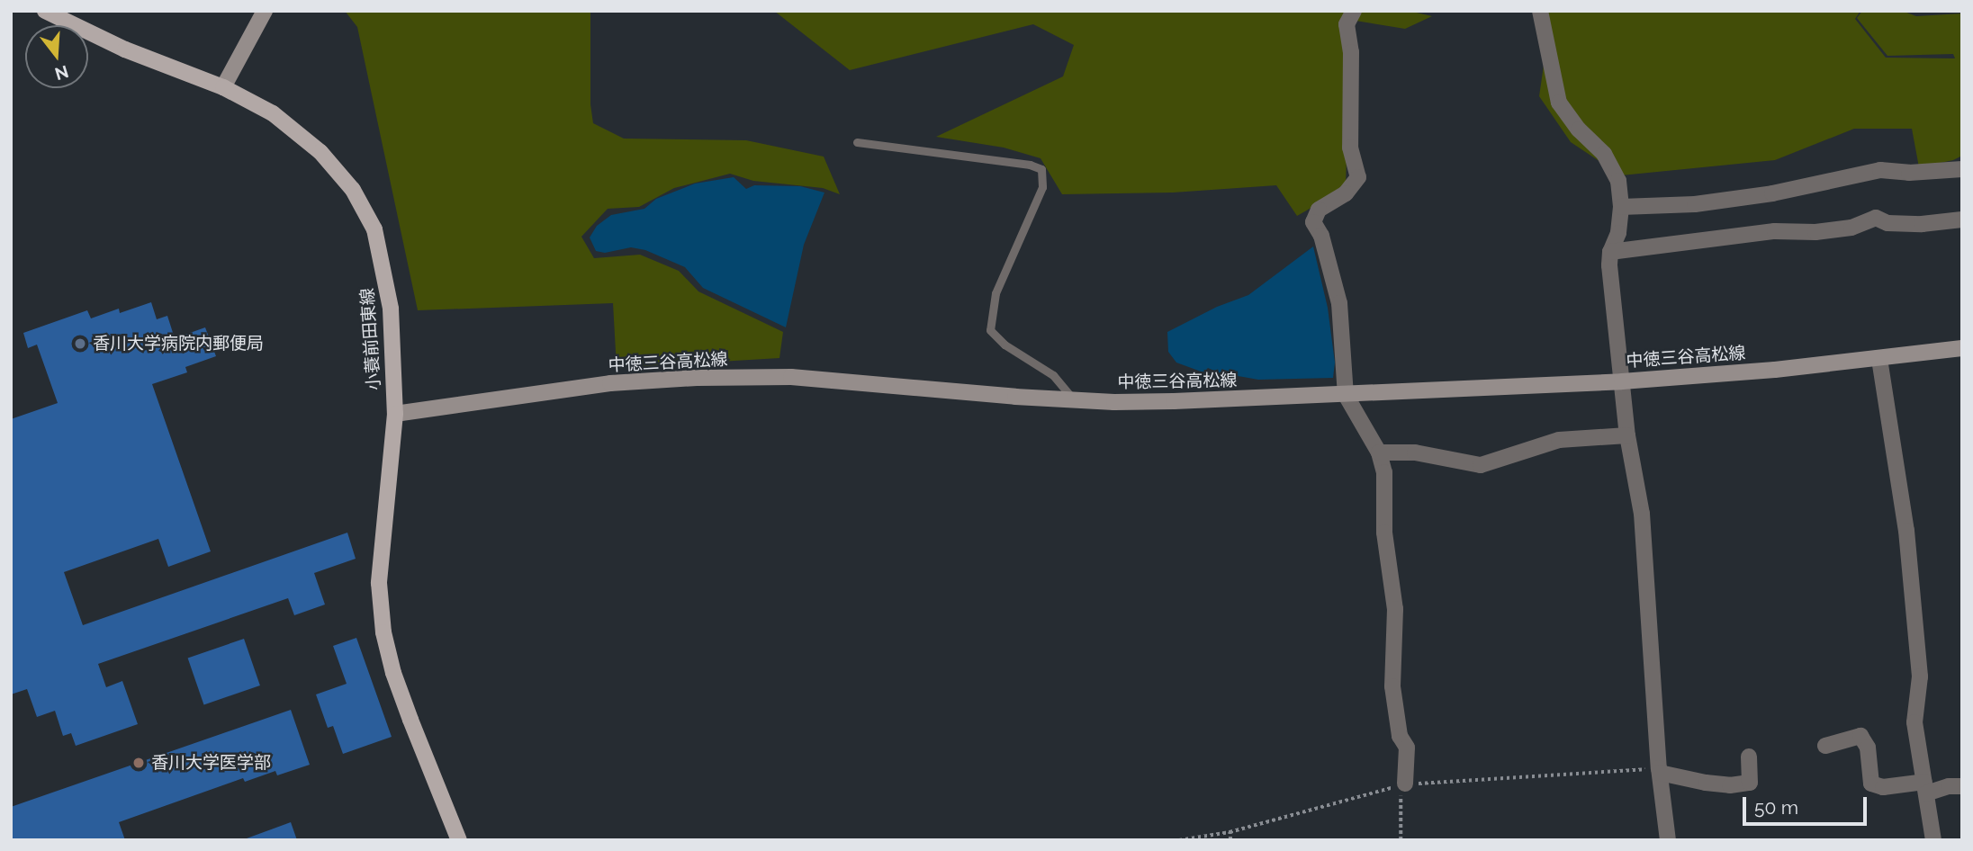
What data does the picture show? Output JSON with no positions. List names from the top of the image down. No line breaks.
{"streets":{"main road":["小蓑前田東線","中徳三谷高松線"]},"crossings":[["小蓑前田東線","中徳三谷高松線"]],"places":["香川大学病院内郵便局","香川大学医学部"],"scale_bar":"50 m","north":"bottom"}
